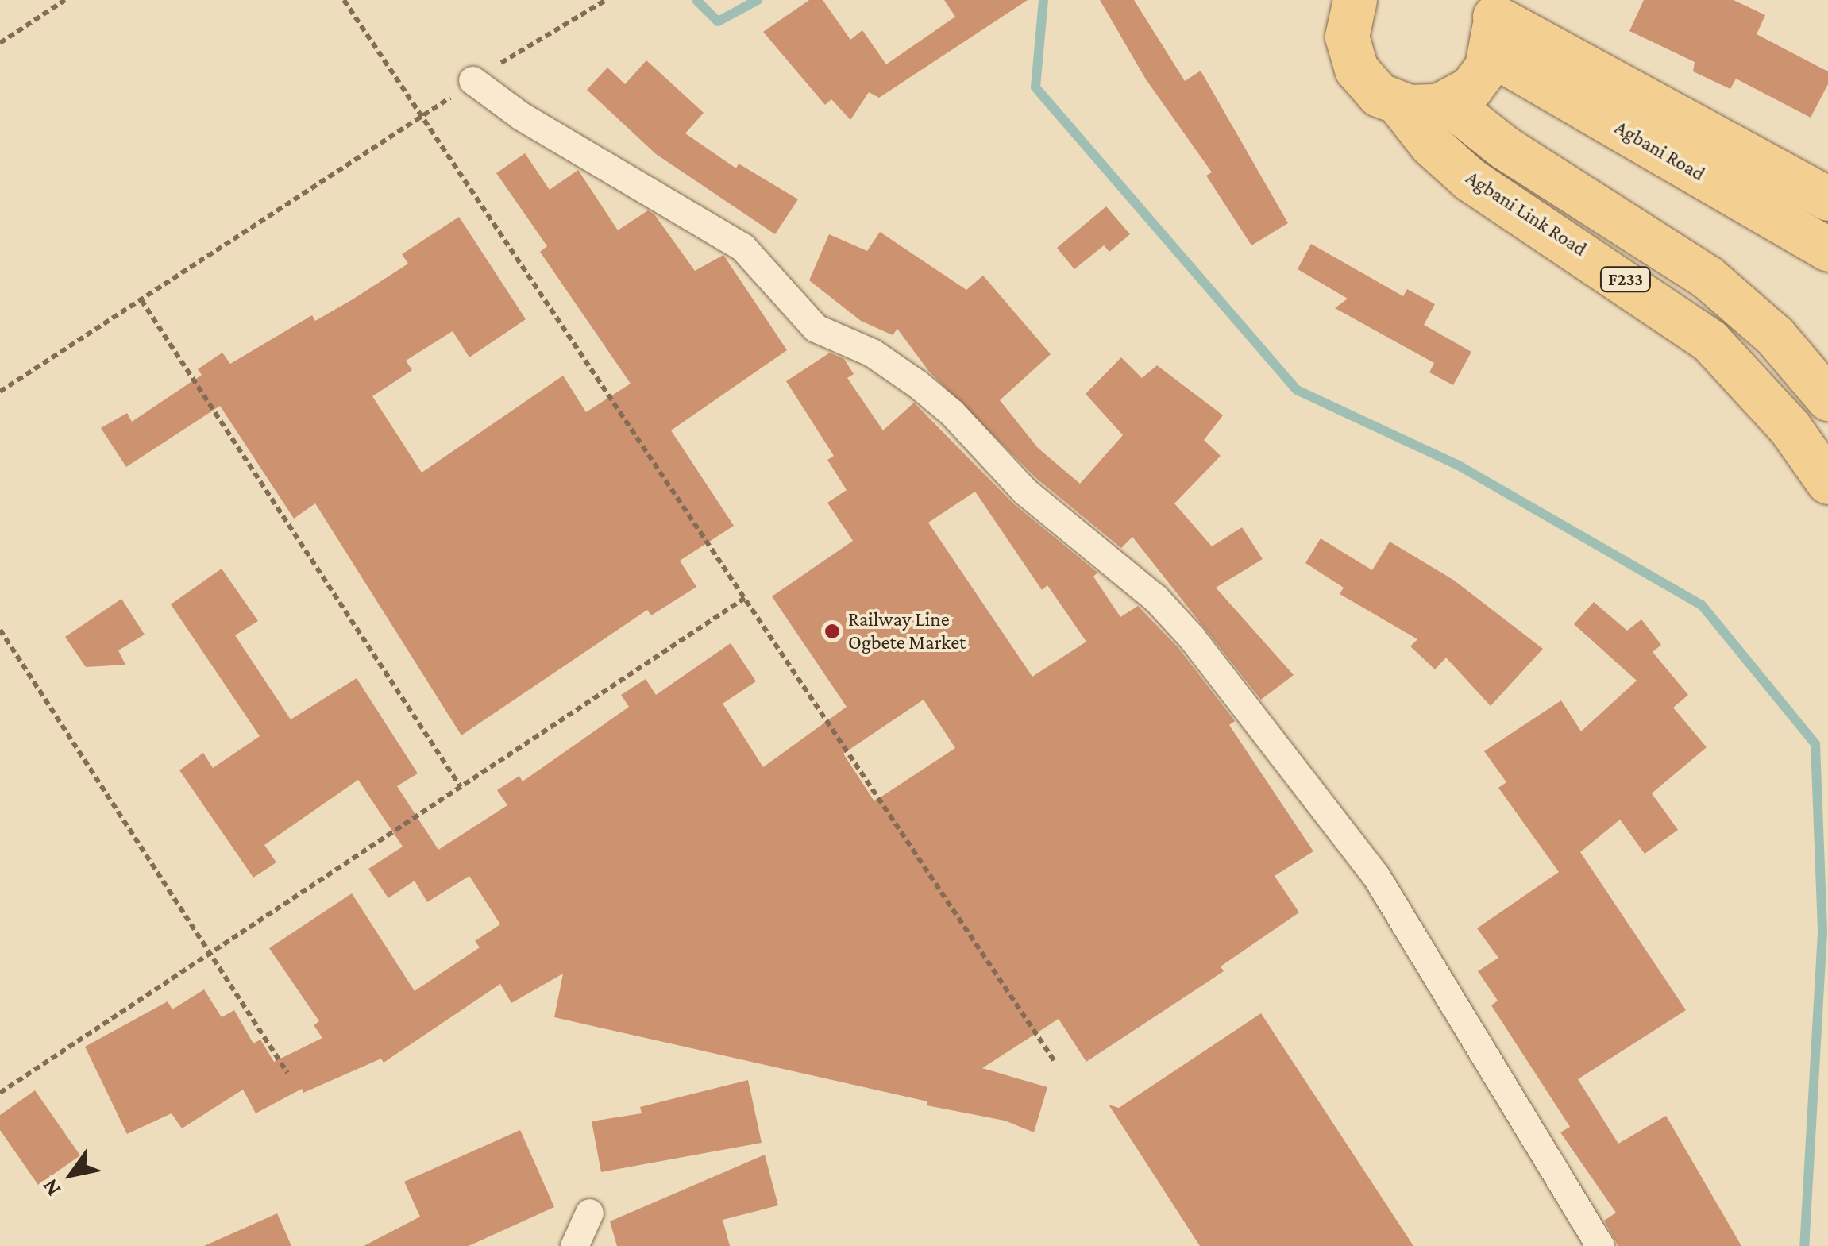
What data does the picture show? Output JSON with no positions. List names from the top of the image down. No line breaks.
{"streets":{"main road":["Agbani Road","Agbani Link Road","F233"]},"crossings":[["Agbani Link Road","F233"]],"places":["Railway Line Ogbete Market"],"north":"bottom left"}
